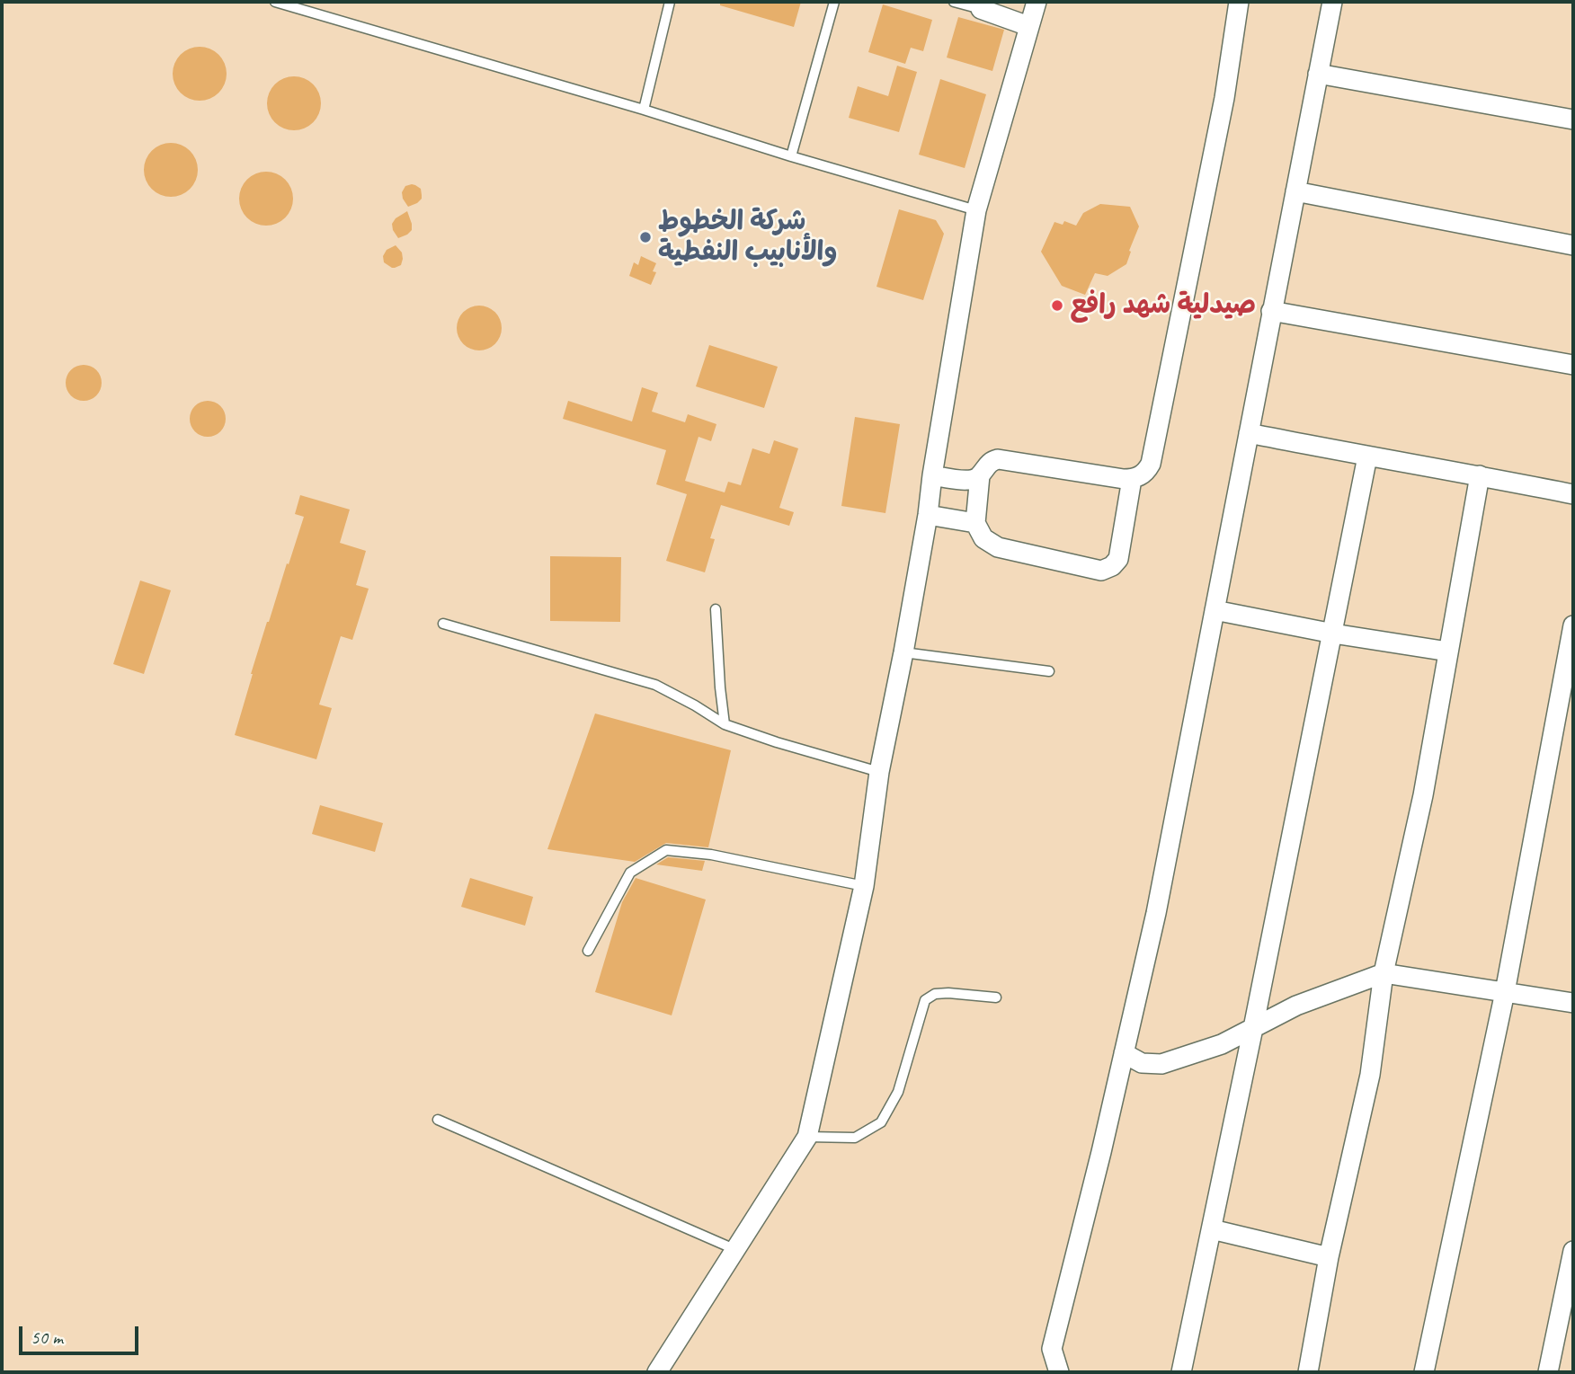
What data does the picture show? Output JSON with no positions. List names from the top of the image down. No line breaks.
{"places":["شركة الخطوط والأنابيب النفطية","صيدلية شهد رافع"],"scale_bar":"50 m"}
